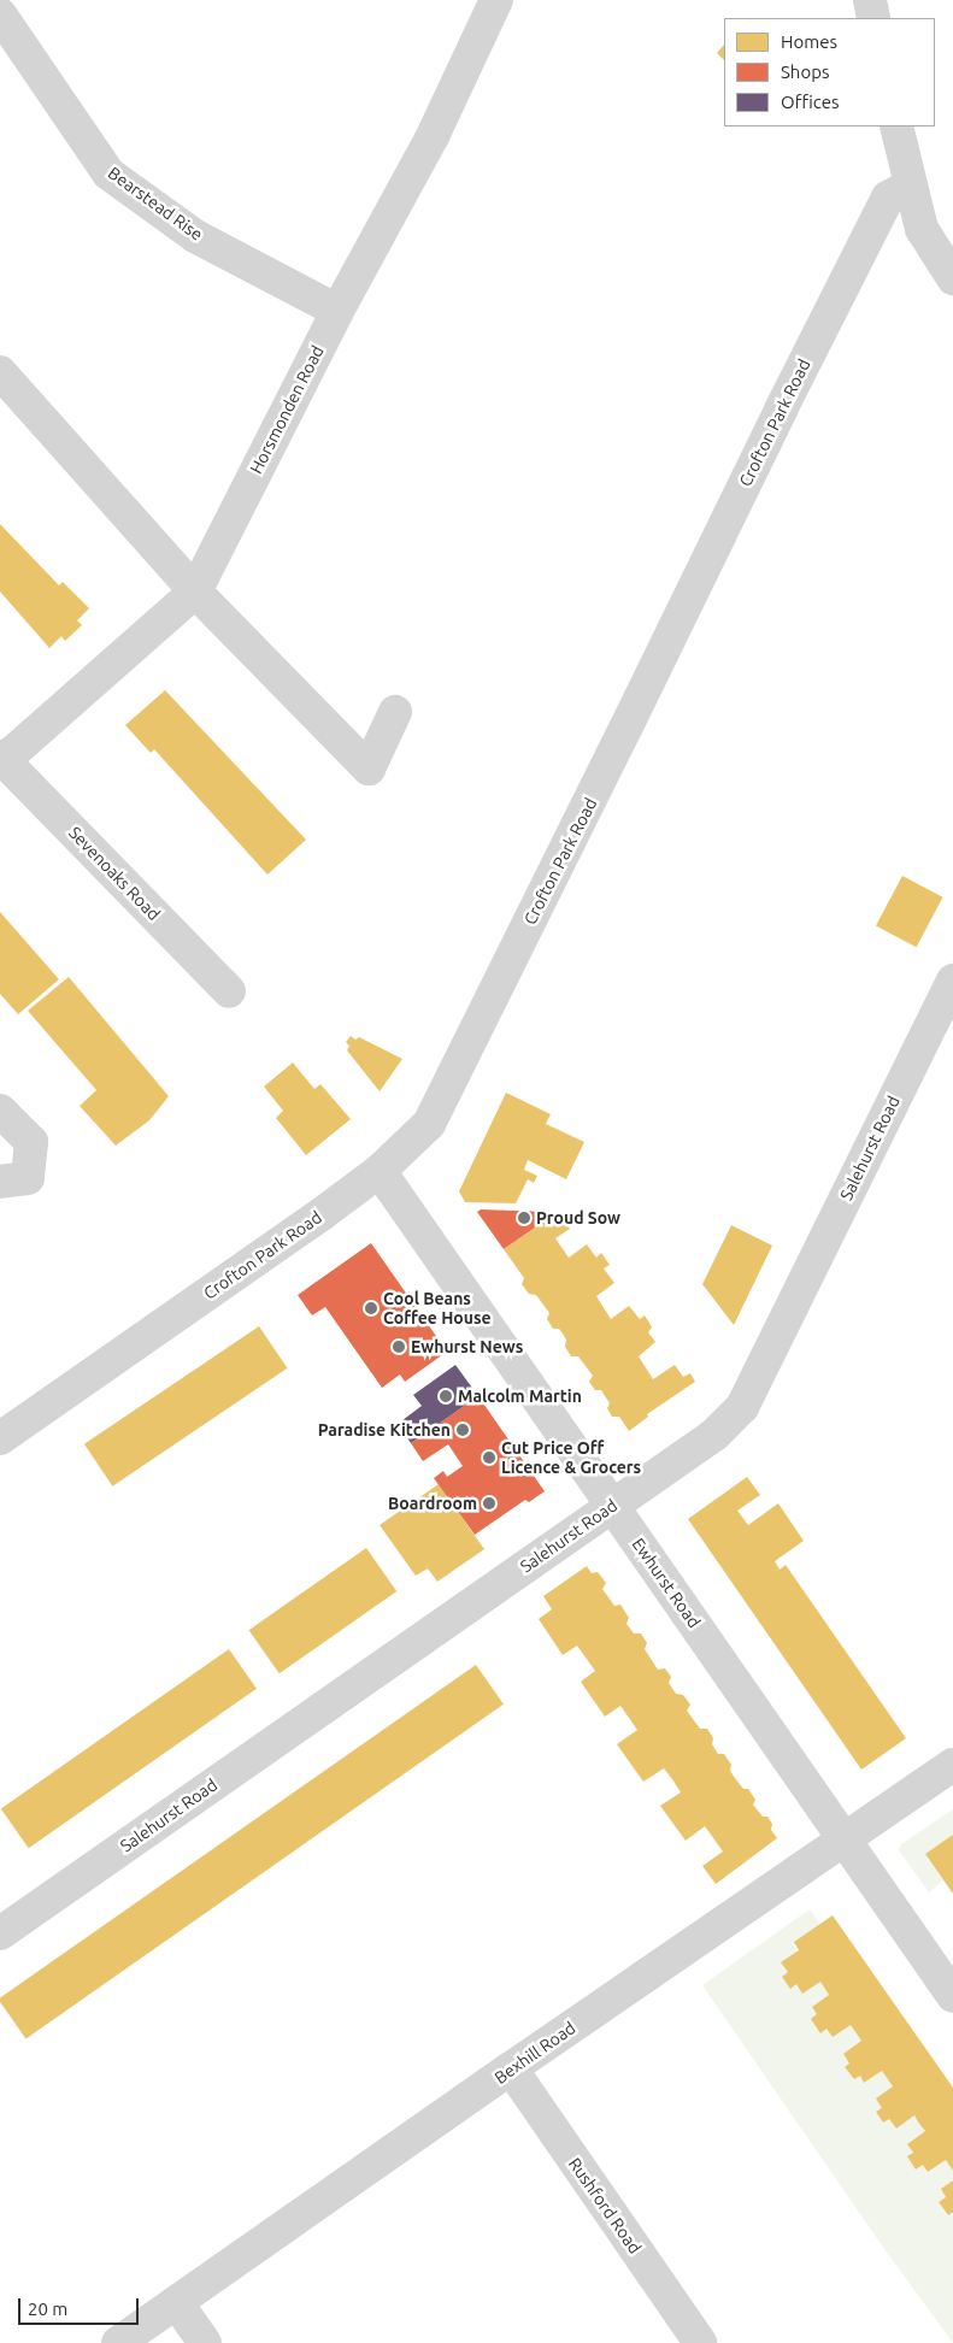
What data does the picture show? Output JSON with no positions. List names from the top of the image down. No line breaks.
{"streets":{"street":["Bearstead Rise","Horsmonden Road","Crofton Park Road","Sevenoaks Road","Salehurst Road","Ewhurst Road","Bexhill Road","Rushford Road"]},"crossings":[["Bearstead Rise","Horsmonden Road"],["Horsmonden Road","Sevenoaks Road"],["Crofton Park Road","Ewhurst Road"],["Salehurst Road","Ewhurst Road"],["Ewhurst Road","Bexhill Road"],["Bexhill Road","Rushford Road"]],"places":["Proud Sow","Cool Beans Coffee House","Ewhurst News","Malcolm Martin","Paradise Kitchen","Cut Price Off Licence & Grocers","Boardroom"],"legend":["Homes","Shops","Offices"],"scale_bar":"20 m"}
